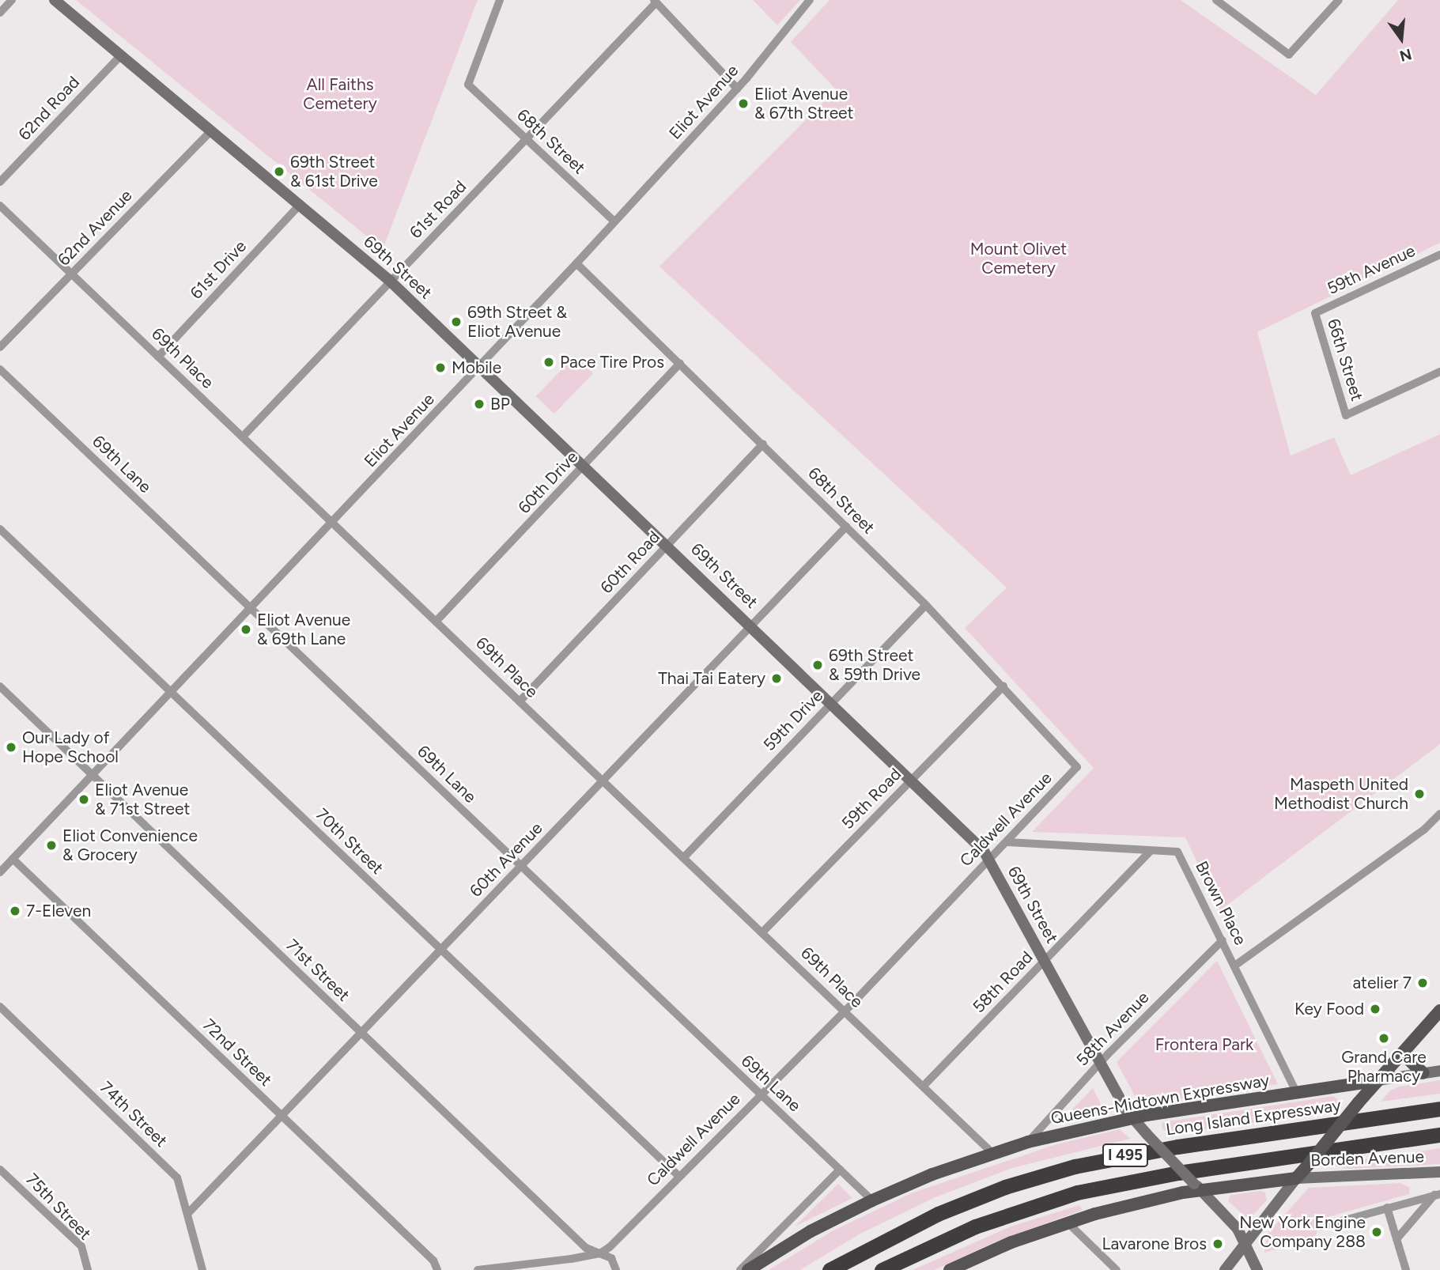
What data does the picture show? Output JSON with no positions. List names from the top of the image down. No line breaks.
{"streets":{"highway":["Long Island Expressway","I 495"],"main road":["69th Street","Queens-Midtown Expressway","Borden Avenue"],"street":["Eliot Avenue","62nd Road","68th Street","61st Road","62nd Avenue","61st Drive","59th Avenue","69th Place","66th Street","69th Lane","60th Drive","60th Road","59th Drive","59th Road","Caldwell Avenue","70th Street","60th Avenue","Brown Place","71st Street","58th Road","58th Avenue","72nd Street","74th Street","75th Street"]},"crossings":[["Eliot Avenue","68th Street"],["Eliot Avenue","69th Street"],["Eliot Avenue","69th Place"],["Eliot Avenue","69th Lane"],["Eliot Avenue","70th Street"],["Eliot Avenue","71st Street"],["Eliot Avenue","72nd Street"],["62nd Road","69th Street"],["68th Street","61st Road"],["68th Street","60th Drive"],["68th Street","60th Road"],["68th Street","59th Drive"],["68th Street","59th Road"],["68th Street","Caldwell Avenue"],["68th Street","60th Avenue"],["61st Road","69th Street"],["61st Road","69th Place"],["62nd Avenue","69th Street"],["62nd Avenue","69th Place"],["69th Street","61st Drive"],["69th Street","60th Drive"],["69th Street","60th Road"],["69th Street","59th Drive"],["69th Street","59th Road"],["69th Street","Caldwell Avenue"],["69th Street","60th Avenue"],["69th Street","58th Road"],["69th Street","58th Avenue"],["69th Street","Queens-Midtown Expressway"],["61st Drive","69th Place"],["59th Avenue","66th Street"],["69th Place","60th Drive"],["69th Place","60th Road"],["69th Place","59th Drive"],["69th Place","59th Road"],["69th Place","Caldwell Avenue"],["69th Place","60th Avenue"],["69th Place","58th Road"],["69th Place","Queens-Midtown Expressway"],["69th Lane","Caldwell Avenue"],["69th Lane","60th Avenue"],["69th Lane","Queens-Midtown Expressway"],["Caldwell Avenue","70th Street"],["Caldwell Avenue","Brown Place"],["Caldwell Avenue","71st Street"],["70th Street","60th Avenue"],["60th Avenue","71st Street"],["60th Avenue","72nd Street"],["60th Avenue","74th Street"],["Brown Place","58th Road"],["Brown Place","58th Avenue"],["Brown Place","Queens-Midtown Expressway"],["58th Avenue","Queens-Midtown Expressway"]],"parks":["All Faiths Cemetery","Mount Olivet Cemetery","Frontera Park"],"places":["Eliot Avenue & 67th Street","69th Street & 61st Drive","69th Street & Eliot Avenue","Pace Tire Pros","Mobile","BP","Eliot Avenue & 69th Lane","69th Street & 59th Drive","Thai Tai Eatery","Our Lady of Hope School","Maspeth United Methodist Church","Eliot Avenue & 71st Street","Eliot Convenience & Grocery","7-Eleven","atelier 7","Key Food","Grand Care Pharmacy","New York Engine Company 288","Lavarone Bros"],"north":"bottom"}
